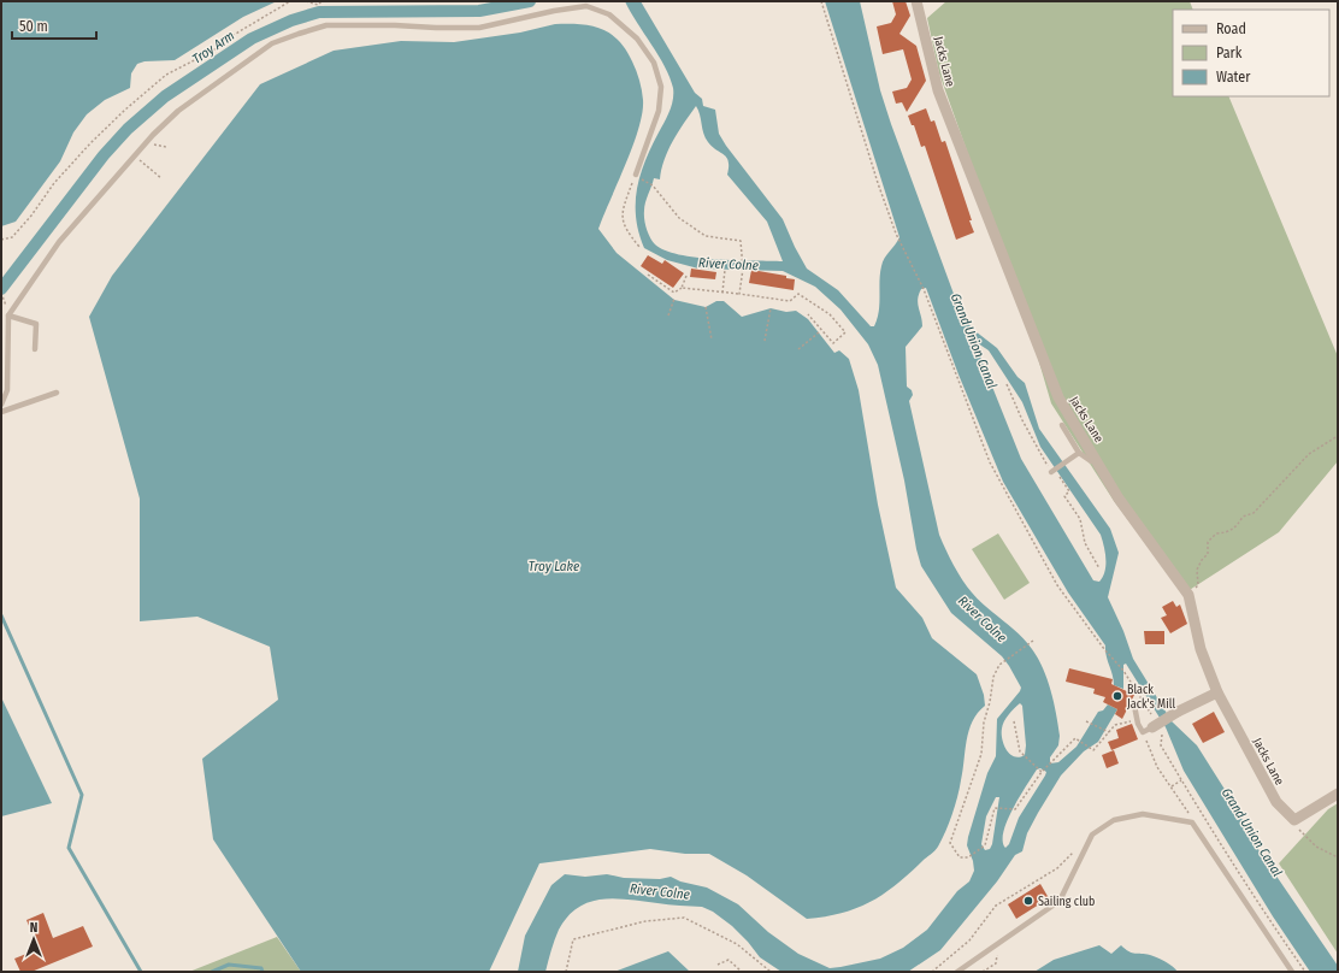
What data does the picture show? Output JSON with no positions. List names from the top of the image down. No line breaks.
{"streets":{"street":["Jacks Lane"]},"water":["Troy Arm","River Colne","Grand Union Canal","Troy Lake"],"places":["Black Jack's Mill","Sailing club"],"legend":["Road","Park","Water"],"scale_bar":"50 m","north":"top"}
